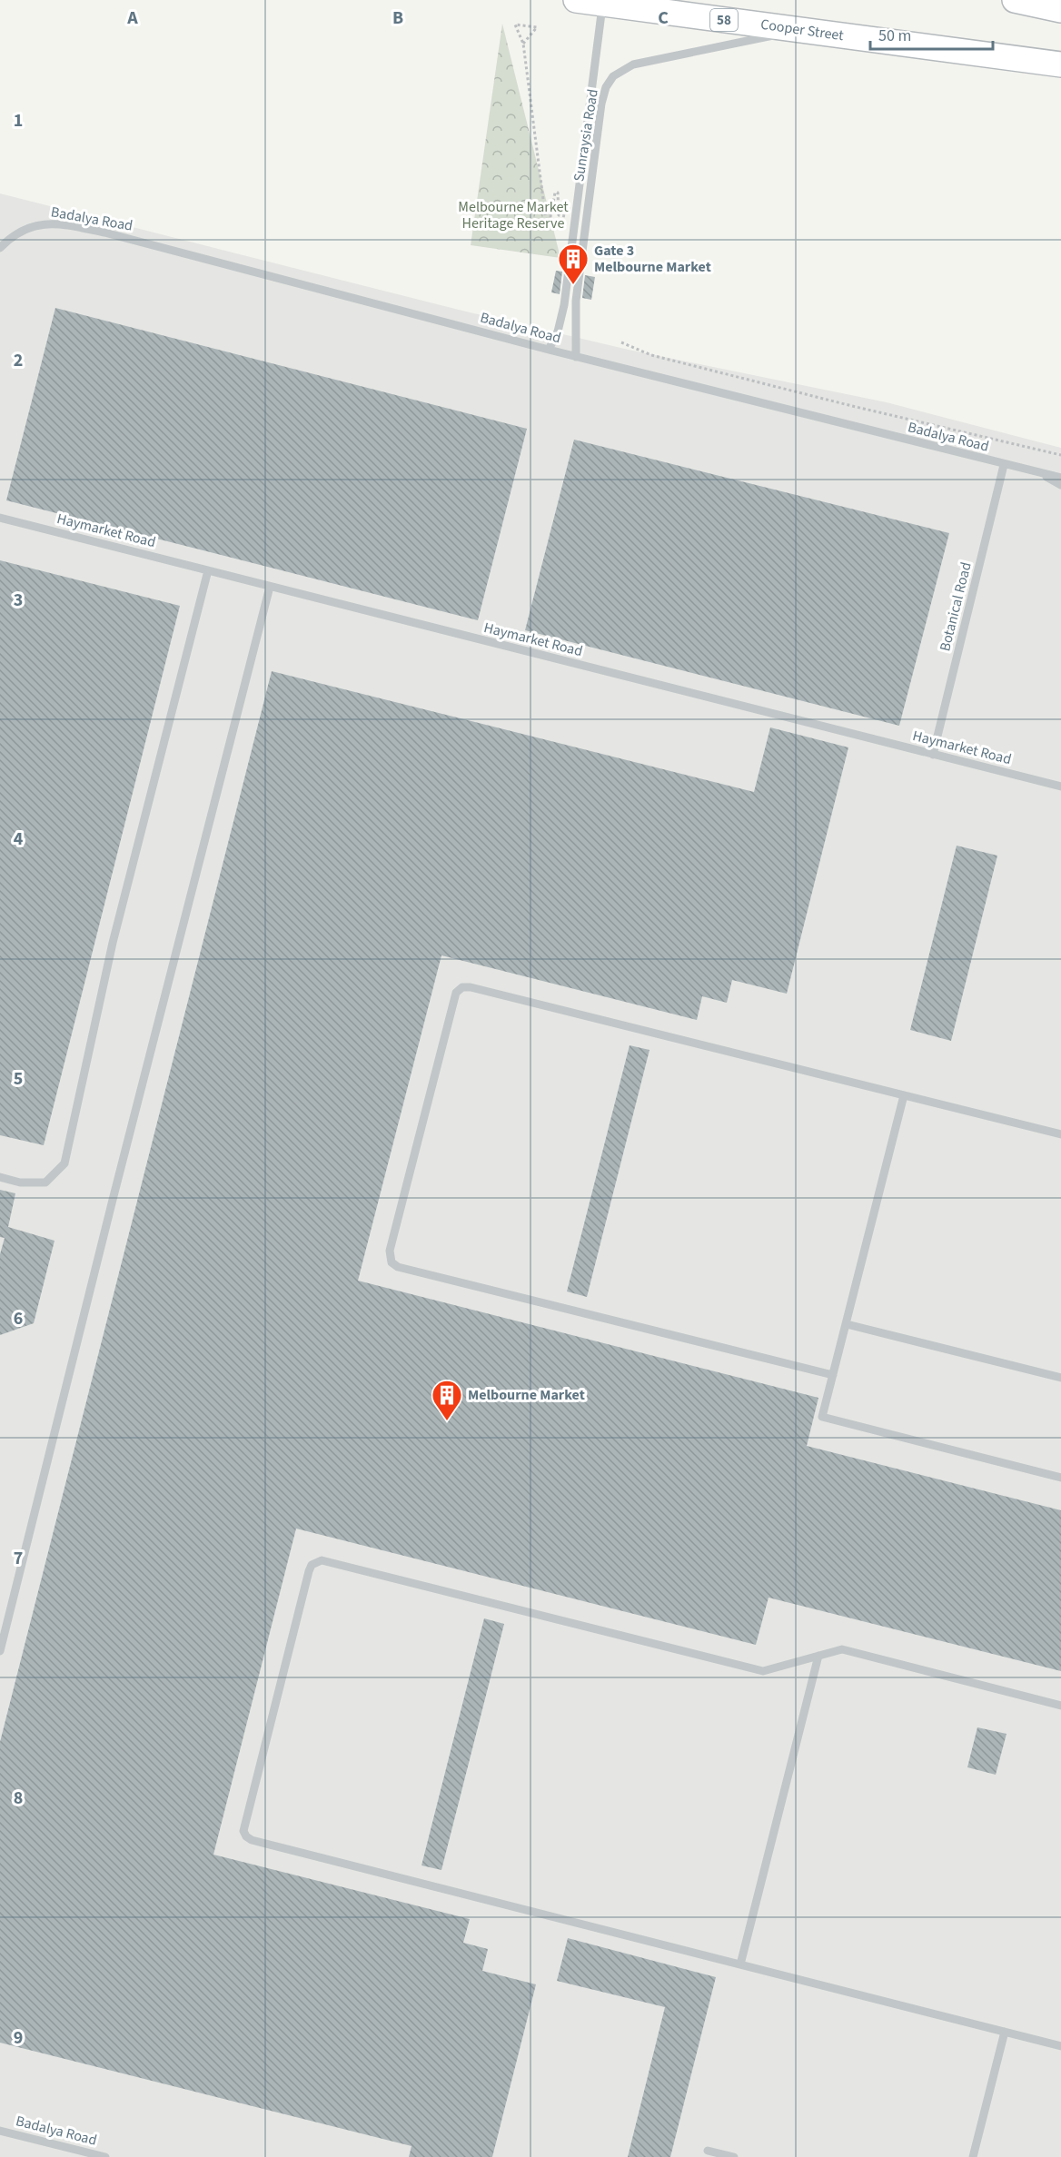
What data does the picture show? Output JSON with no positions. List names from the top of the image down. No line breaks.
{"streets":{"main road":["58","Cooper Street"],"lane":["Sunraysia Road","Badalya Road","Haymarket Road","Botanical Road"]},"crossings":[["Cooper Street","Sunraysia Road"],["Sunraysia Road","Badalya Road"],["Badalya Road","Botanical Road"],["Haymarket Road","Botanical Road"]],"parks":["Melbourne Market Heritage Reserve"],"places":{"building":["Gate 3 Melbourne Market","Melbourne Market"]},"scale_bar":"50 m","grid":{"columns":["A","B","C"],"rows":["1","2","3","4","5","6","7","8","9"]}}
